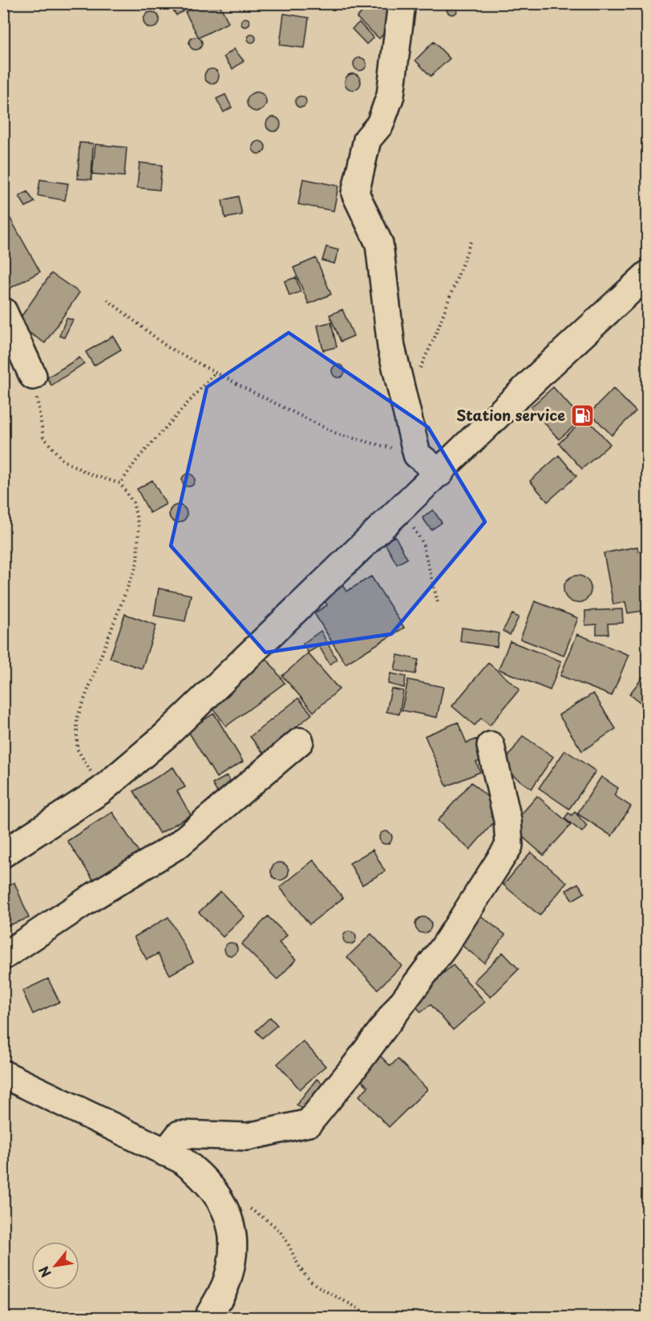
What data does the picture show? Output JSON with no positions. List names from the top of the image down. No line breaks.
{"places":{"fuel station":["Station service"]},"north":"bottom left"}
